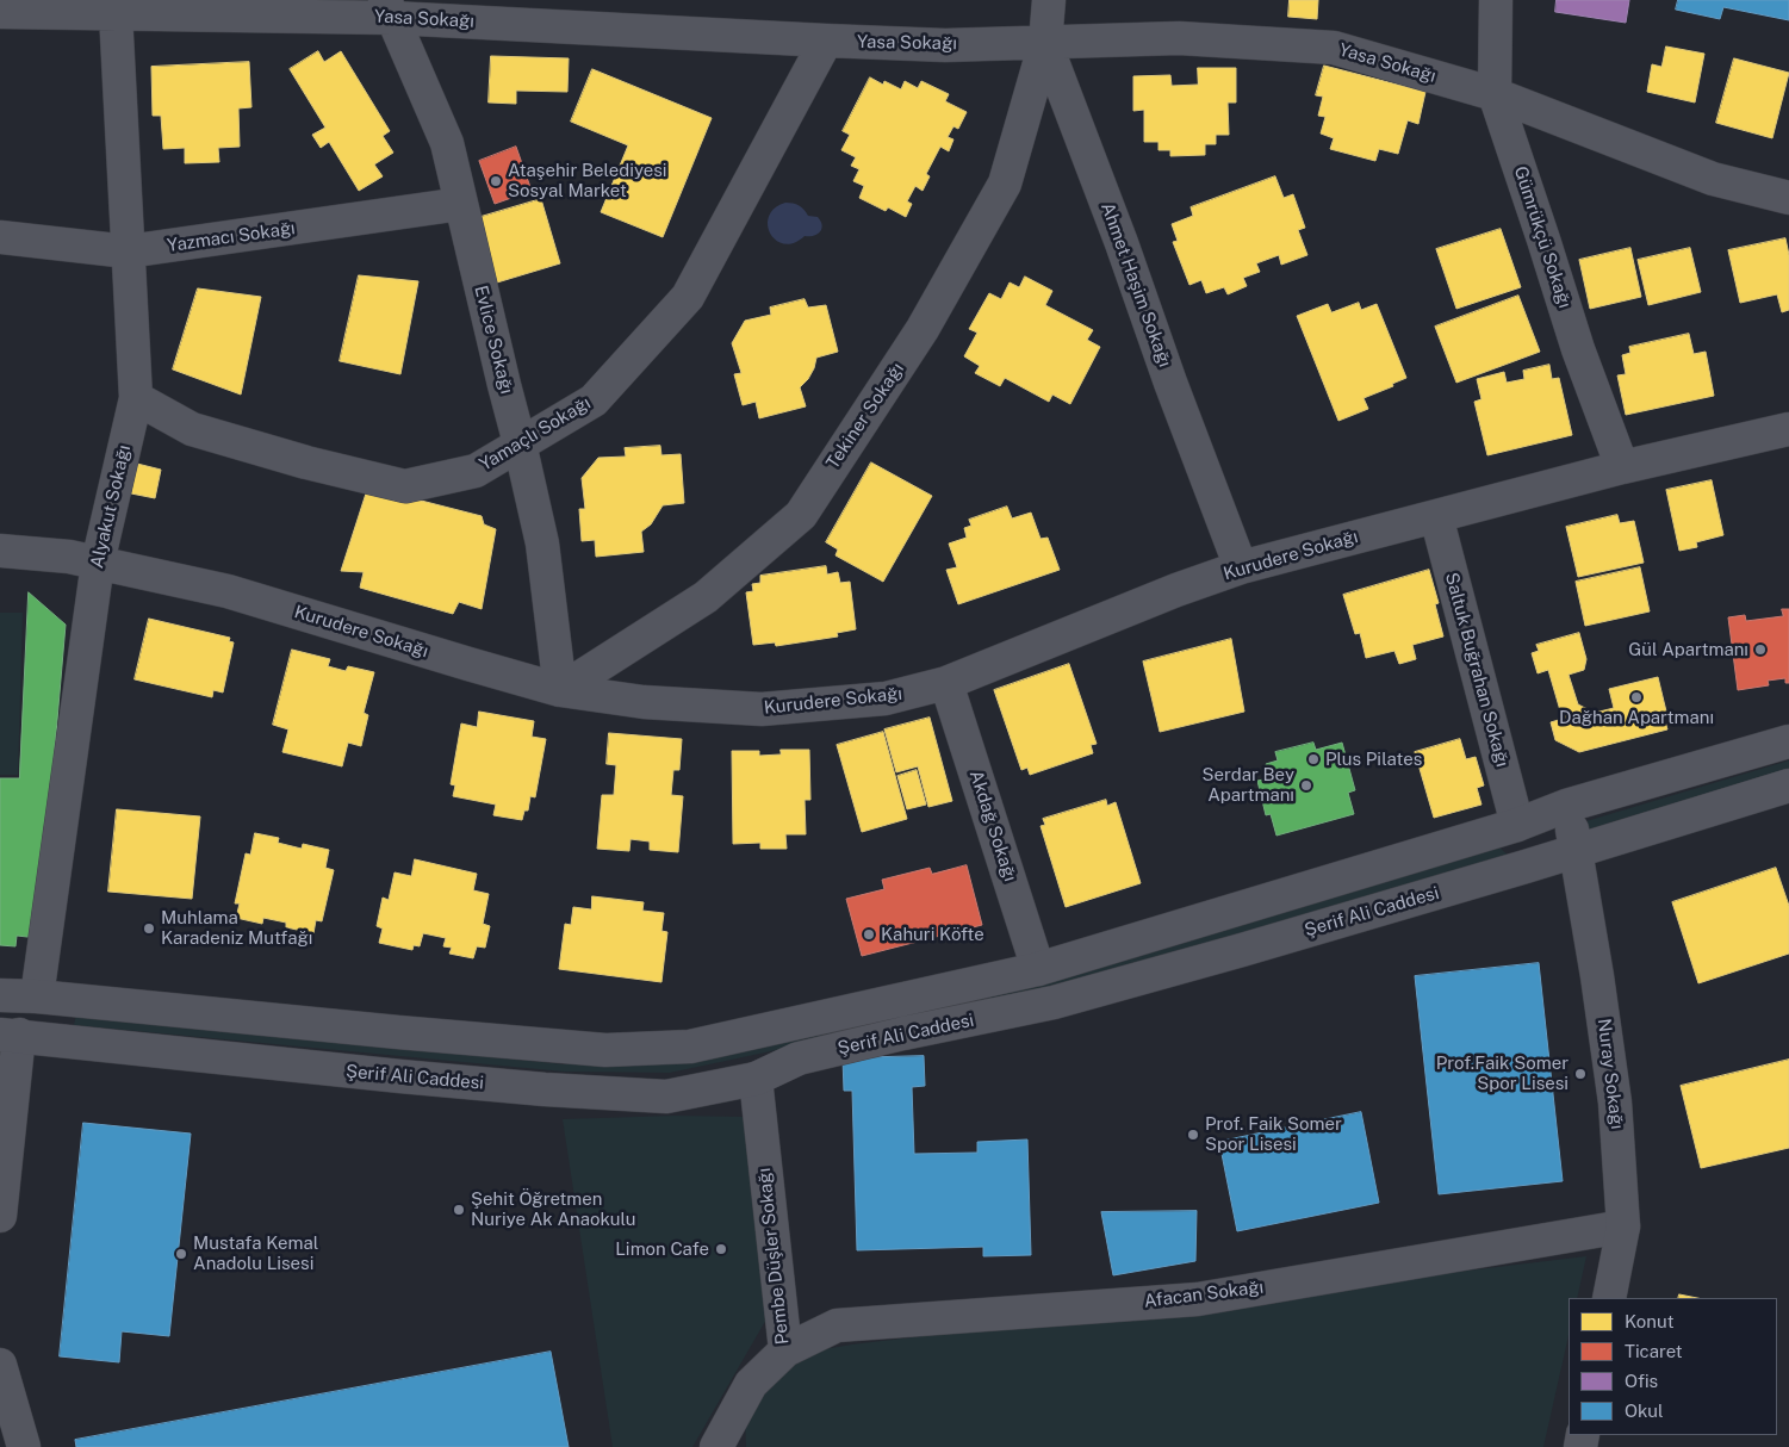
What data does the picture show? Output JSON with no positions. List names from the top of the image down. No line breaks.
{"streets":{"street":["Yasa Sokağı","Yazmacı Sokağı","Gümrükçü Sokağı","Ahmet Haşim Sokağı","Evlice Sokağı","Tekiner Sokağı","Yamaçlı Sokağı","Alyakut Sokağı","Kurudere Sokağı","Saltuk Buğrahan Sokağı","Akdağ Sokağı","Şerif Ali Caddesi","Nuray Sokağı","Pembe Düşler Sokağı","Afacan Sokağı"]},"crossings":[["Yasa Sokağı","Gümrükçü Sokağı"],["Yasa Sokağı","Ahmet Haşim Sokağı"],["Yasa Sokağı","Evlice Sokağı"],["Yasa Sokağı","Tekiner Sokağı"],["Yasa Sokağı","Yamaçlı Sokağı"],["Yasa Sokağı","Alyakut Sokağı"],["Yazmacı Sokağı","Evlice Sokağı"],["Yazmacı Sokağı","Alyakut Sokağı"],["Gümrükçü Sokağı","Kurudere Sokağı"],["Ahmet Haşim Sokağı","Tekiner Sokağı"],["Ahmet Haşim Sokağı","Kurudere Sokağı"],["Evlice Sokağı","Tekiner Sokağı"],["Evlice Sokağı","Yamaçlı Sokağı"],["Evlice Sokağı","Kurudere Sokağı"],["Tekiner Sokağı","Kurudere Sokağı"],["Yamaçlı Sokağı","Alyakut Sokağı"],["Alyakut Sokağı","Kurudere Sokağı"],["Alyakut Sokağı","Şerif Ali Caddesi"],["Kurudere Sokağı","Saltuk Buğrahan Sokağı"],["Kurudere Sokağı","Akdağ Sokağı"],["Saltuk Buğrahan Sokağı","Şerif Ali Caddesi"],["Akdağ Sokağı","Şerif Ali Caddesi"],["Şerif Ali Caddesi","Nuray Sokağı"],["Şerif Ali Caddesi","Pembe Düşler Sokağı"],["Nuray Sokağı","Afacan Sokağı"],["Pembe Düşler Sokağı","Afacan Sokağı"]],"places":["Ataşehir Belediyesi Sosyal Market","Gül Apartmanı","Dağhan Apartmanı","Plus Pilates","Serdar Bey Apartmanı","Muhlama Karadeniz Mutfağı","Kahuri Köfte","Prof.Faik Somer Spor Lisesi","Prof. Faik Somer Spor Lisesi","Şehit Öğretmen Nuriye Ak Anaokulu","Limon Cafe","Mustafa Kemal Anadolu Lisesi"],"legend":["Konut","Ticaret","Ofis","Okul"]}
